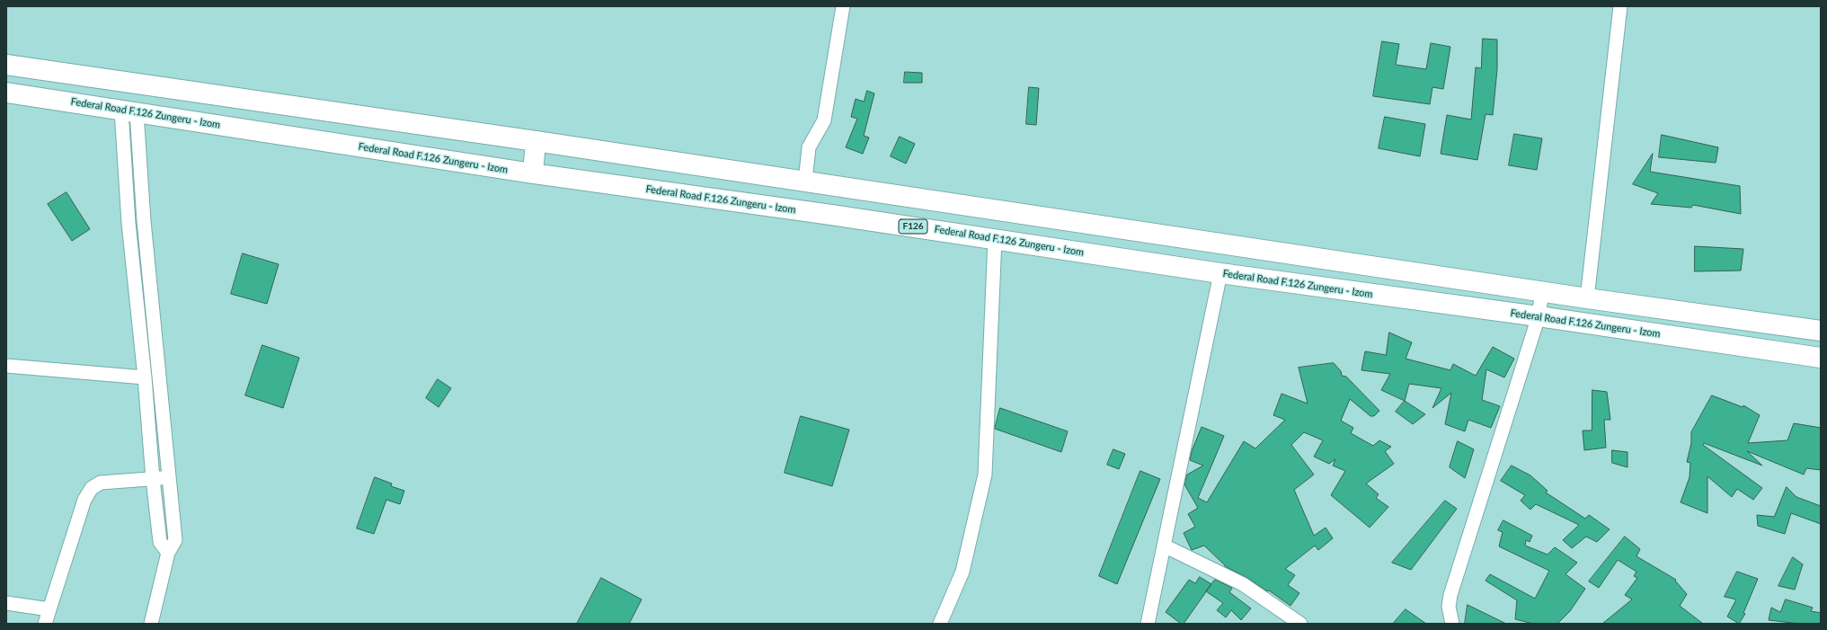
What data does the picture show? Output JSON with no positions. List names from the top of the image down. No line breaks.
{"streets":{"main road":["Federal Road F.126 Zungeru - Izom","F126"]}}
